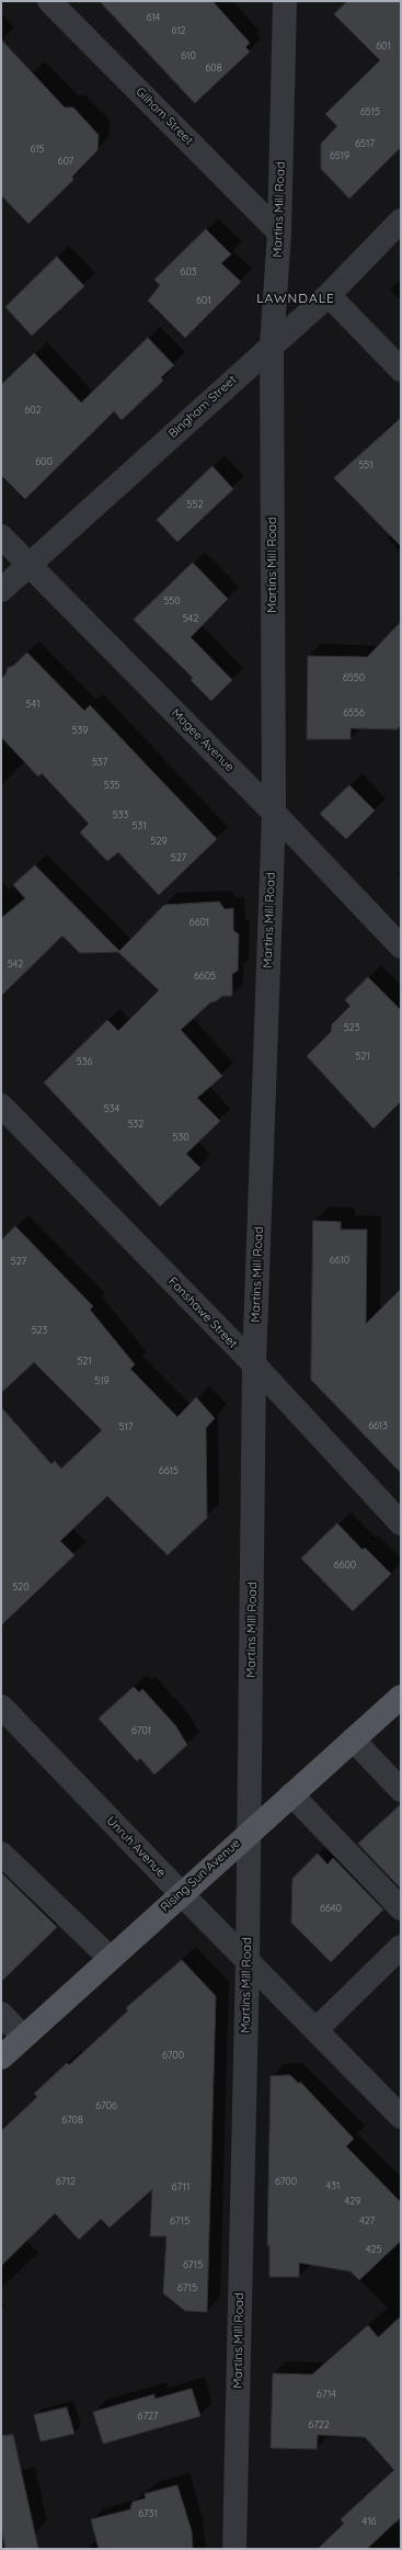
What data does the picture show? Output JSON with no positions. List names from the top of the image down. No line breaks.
{"streets":{"main road":["Rising Sun Avenue"],"street":["Gilham Street","Martins Mill Road","Bingham Street","Magee Avenue","Fanshawe Street","Unruh Avenue"]},"crossings":[["Gilham Street","Martins Mill Road"],["Martins Mill Road","Bingham Street"],["Martins Mill Road","Magee Avenue"],["Martins Mill Road","Fanshawe Street"],["Martins Mill Road","Unruh Avenue"],["Martins Mill Road","Rising Sun Avenue"],["Bingham Street","Magee Avenue"],["Unruh Avenue","Rising Sun Avenue"]],"districts":["LAWNDALE"],"house_numbers":["614","612","601","610","608","6515","6517","615","6519","607","603","601","602","600","551","552","550","542","6550","541","6556","539","537","535","533","531","529","527","6601","542","6605","523","521","536","534","532","530","6610","527","523","521","519","6613","517","6615","6600","520","6701","6640","6700","6706","6708","6712","6700","431","6711","429","6715","427","425","6715","6715","6714","6727","6722","6731","416"]}
